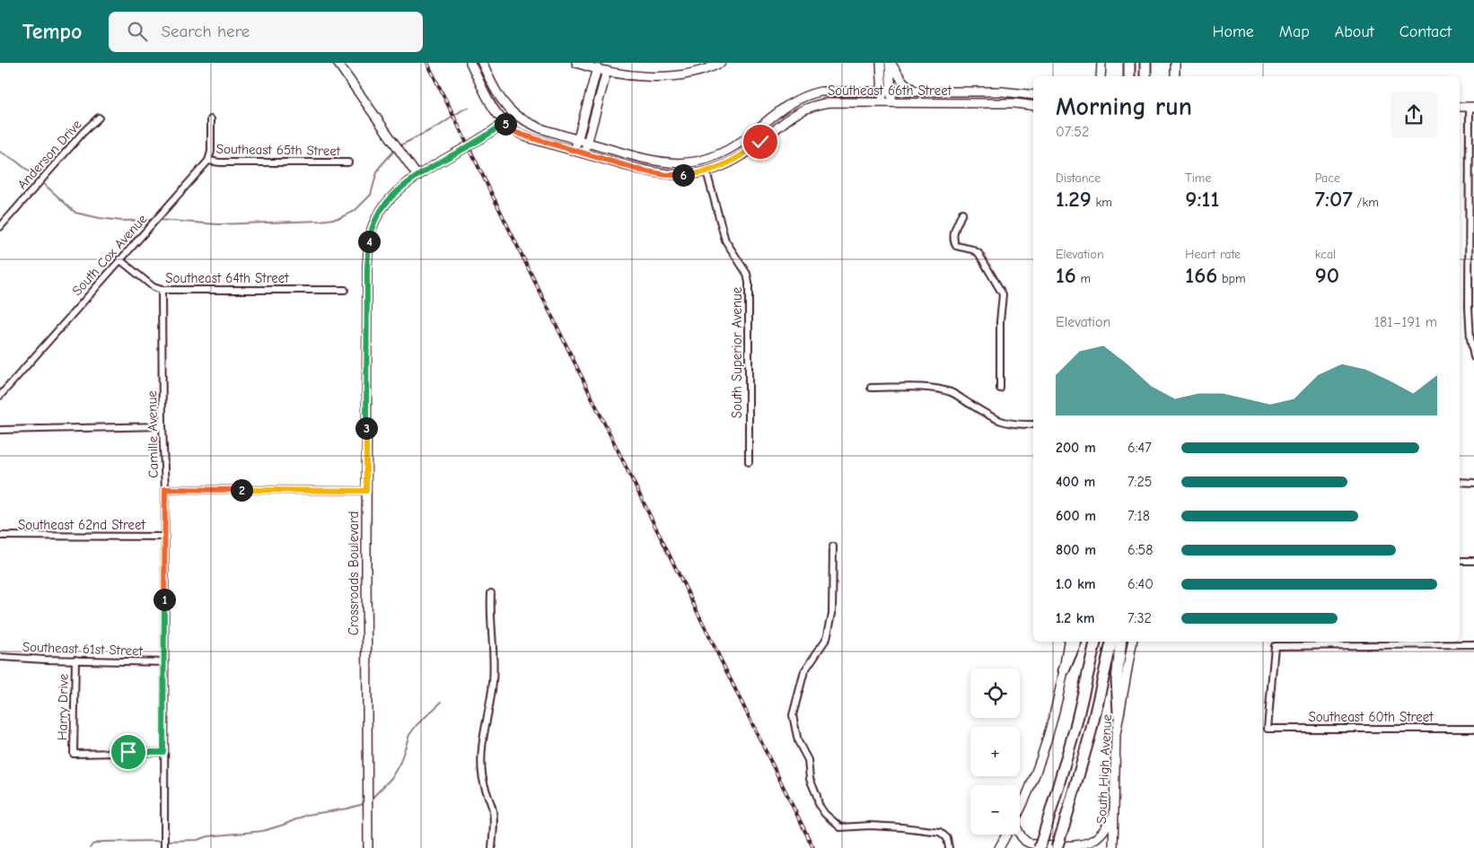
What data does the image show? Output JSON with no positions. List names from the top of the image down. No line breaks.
{"streets":{"main road":["Southeast 66th Street","Crossroads Boulevard","South High Avenue"],"street":["Southeast 65th Street","Anderson Drive","South Cox Avenue","Southeast 64th Street","South Superior Avenue","Camille Avenue","Southeast 62nd Street","Southeast 61st Street","Harry Drive","Southeast 60th Street"]},"crossings":[["Southeast 66th Street","South Superior Avenue"],["Southeast 66th Street","Crossroads Boulevard"],["Southeast 65th Street","South Cox Avenue"],["South Cox Avenue","Southeast 64th Street"],["Southeast 64th Street","Camille Avenue"],["Camille Avenue","Southeast 62nd Street"],["Camille Avenue","Southeast 61st Street"],["Camille Avenue","Harry Drive"],["Southeast 61st Street","Harry Drive"]],"page":{"header":"Tempo","search":"Search here","nav":["Home","Map","About","Contact"],"heading":["Morning run","07:52"],"pins":["5","6","4","3","2","1"],"stats":[["Distance","1.29 km"],["Time","9:11"],["Pace","7:07 /km"],["Elevation","16 m"],["Heart rate","166 bpm"],["kcal","90"]],"chart":["Elevation","181–191 m"],"list":[{"name":"200 m","note":"6:47"},{"name":"400 m","note":"7:25"},{"name":"600 m","note":"7:18"},{"name":"800 m","note":"6:58"},{"name":"1.0 km","note":"6:40"},{"name":"1.2 km","note":"7:32"}],"map_buttons":["+","−"]}}
